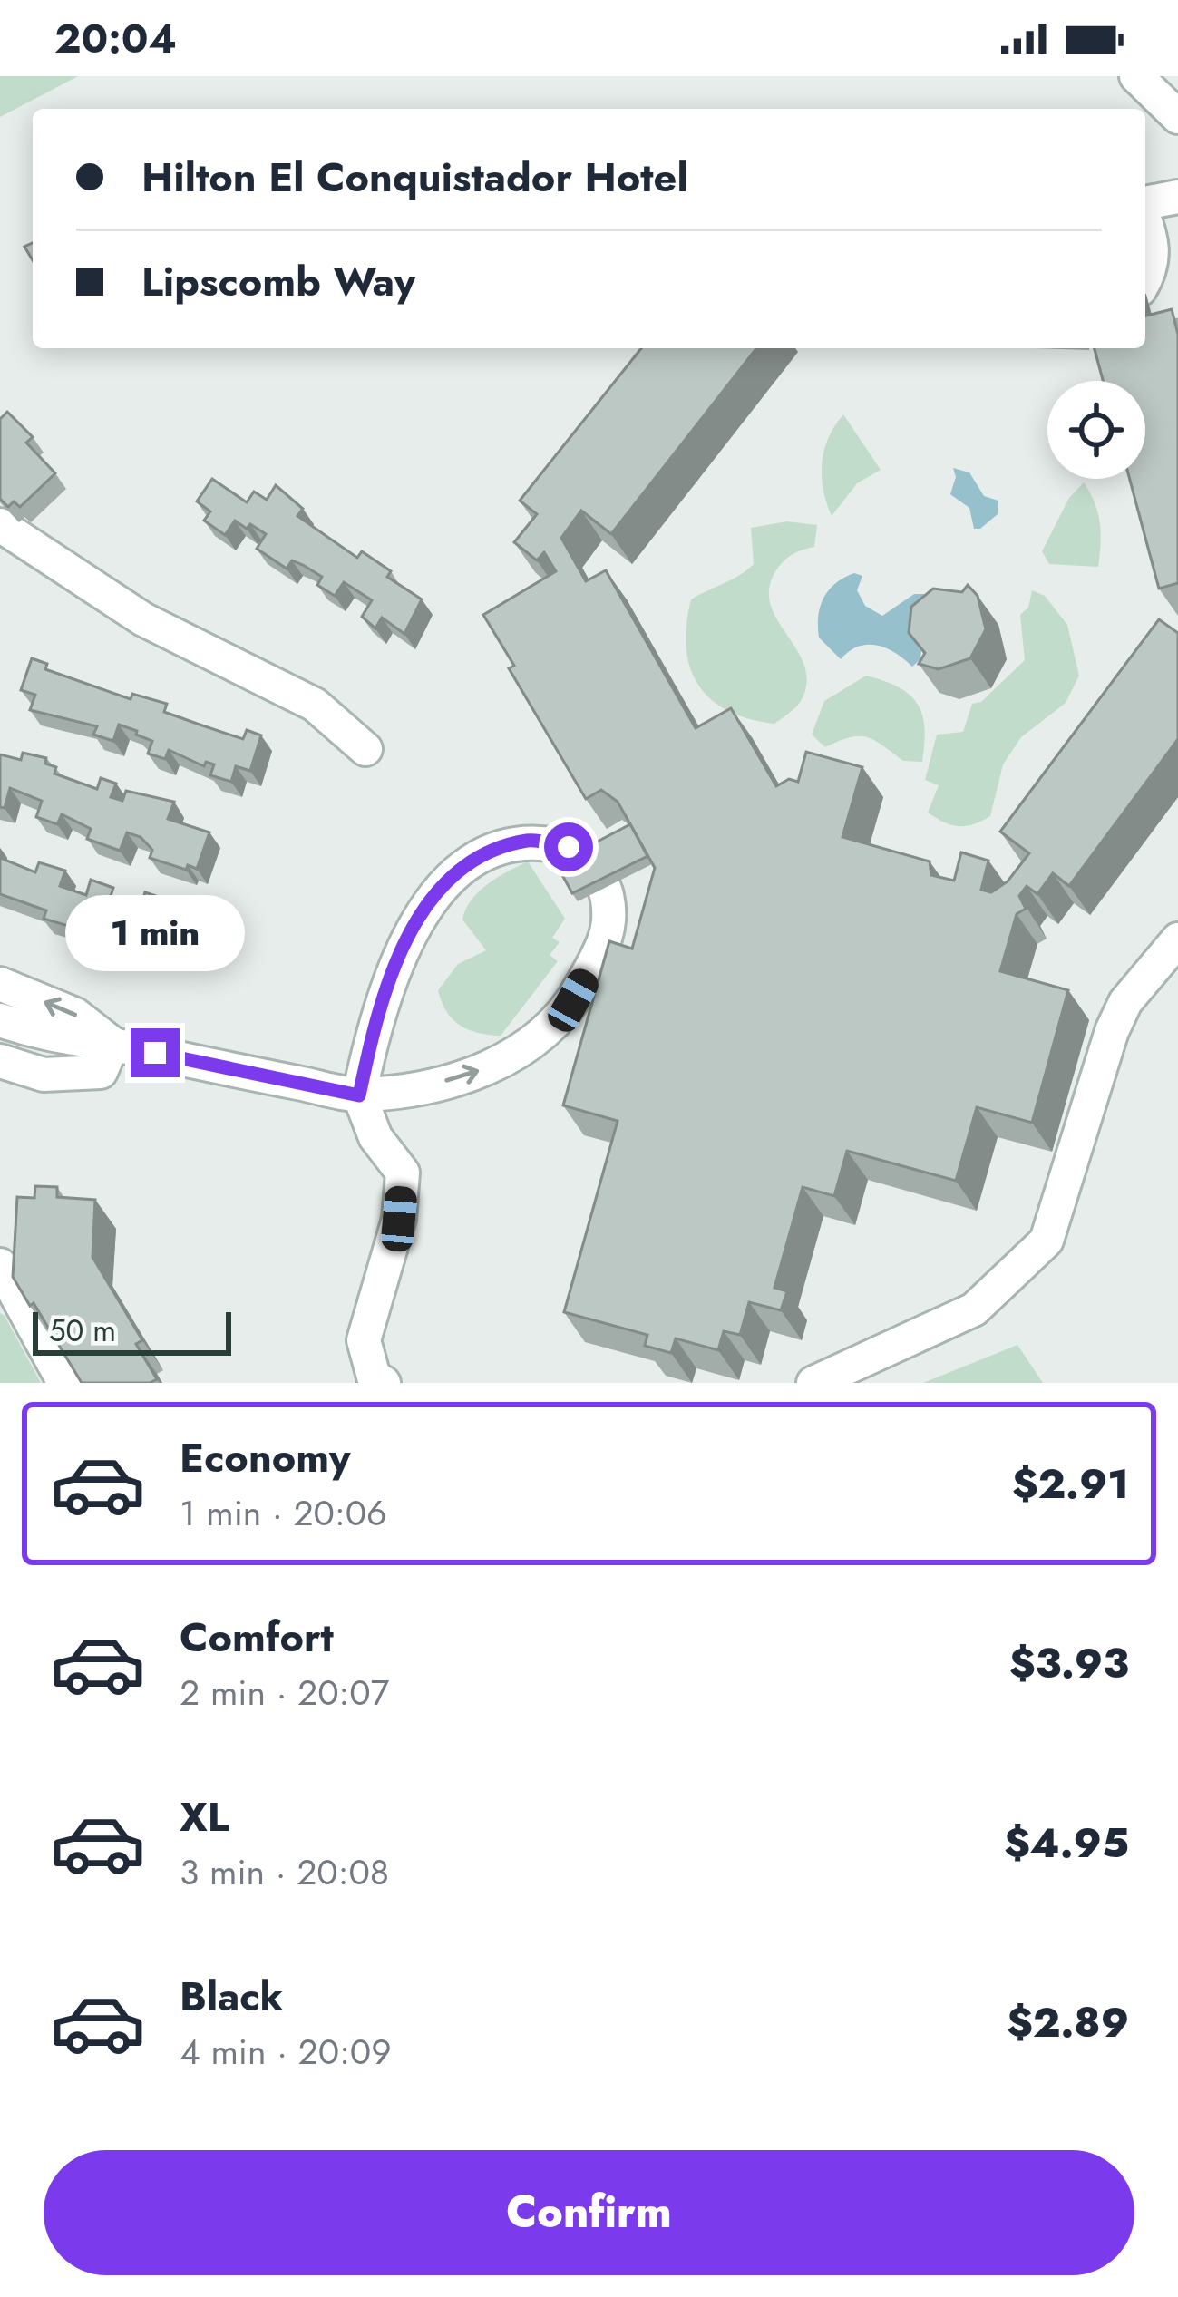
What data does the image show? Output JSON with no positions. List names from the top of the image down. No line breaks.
{"scale_bar":"50 m","page":{"status":"20:04","banner":["Hilton El Conquistador Hotel","Lipscomb Way"],"bubble":"1 min","scale":"50 m","list":[{"name":"Economy","note":"1 min · 20:06","value":"$2.91"},{"name":"Comfort","note":"2 min · 20:07","value":"$3.93"},{"name":"XL","note":"3 min · 20:08","value":"$4.95"},{"name":"Black","note":"4 min · 20:09","value":"$2.89"}],"buttons":"Confirm"}}
